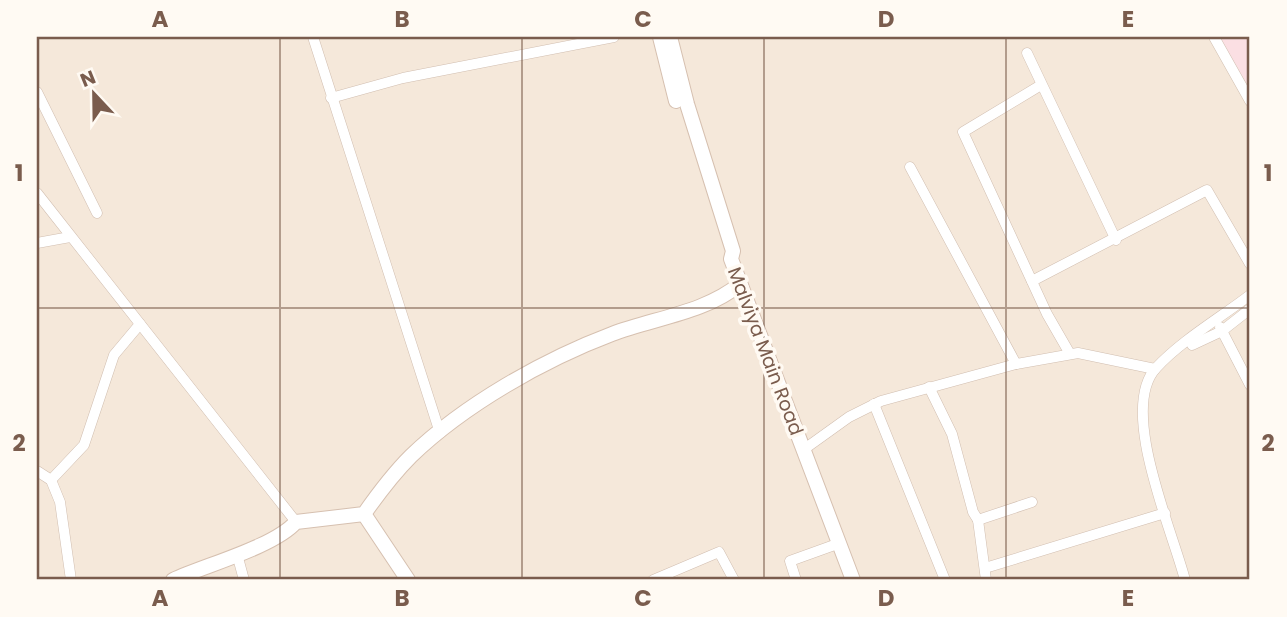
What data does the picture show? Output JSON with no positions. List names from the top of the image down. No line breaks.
{"streets":{"street":["Malviya Main Road"]},"north":"top","grid":{"columns":["A","B","C","D","E"],"rows":["1","2"]}}
